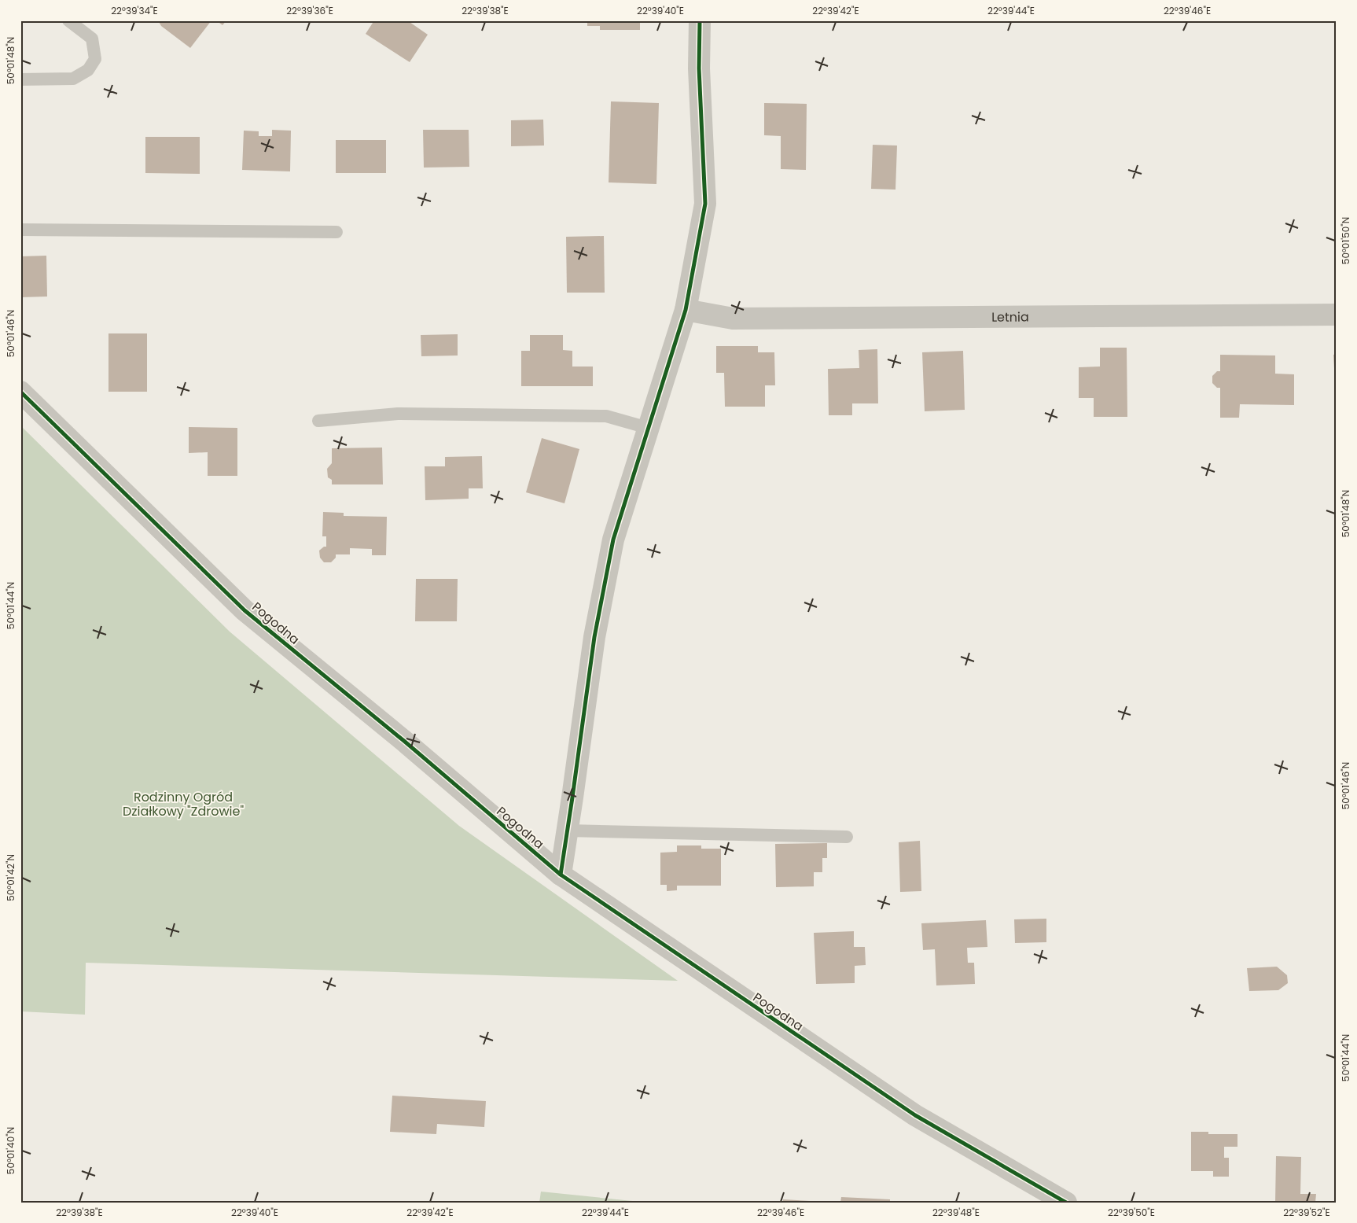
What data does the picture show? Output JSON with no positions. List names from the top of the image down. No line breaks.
{"streets":{"street":["Letnia","Pogodna"]},"parks":["Rodzinny Ogród Działkowy \"Zdrowie\""],"coordinates":["22°39'34\"E","22°39'36\"E","22°39'38\"E","22°39'40\"E","22°39'42\"E","22°39'44\"E","22°39'46\"E","50°01'48\"N","50°01'50\"N","50°01'46\"N","50°01'44\"N","50°01'42\"N","50°01'40\"N","22°39'48\"E","22°39'50\"E","22°39'52\"E"]}
